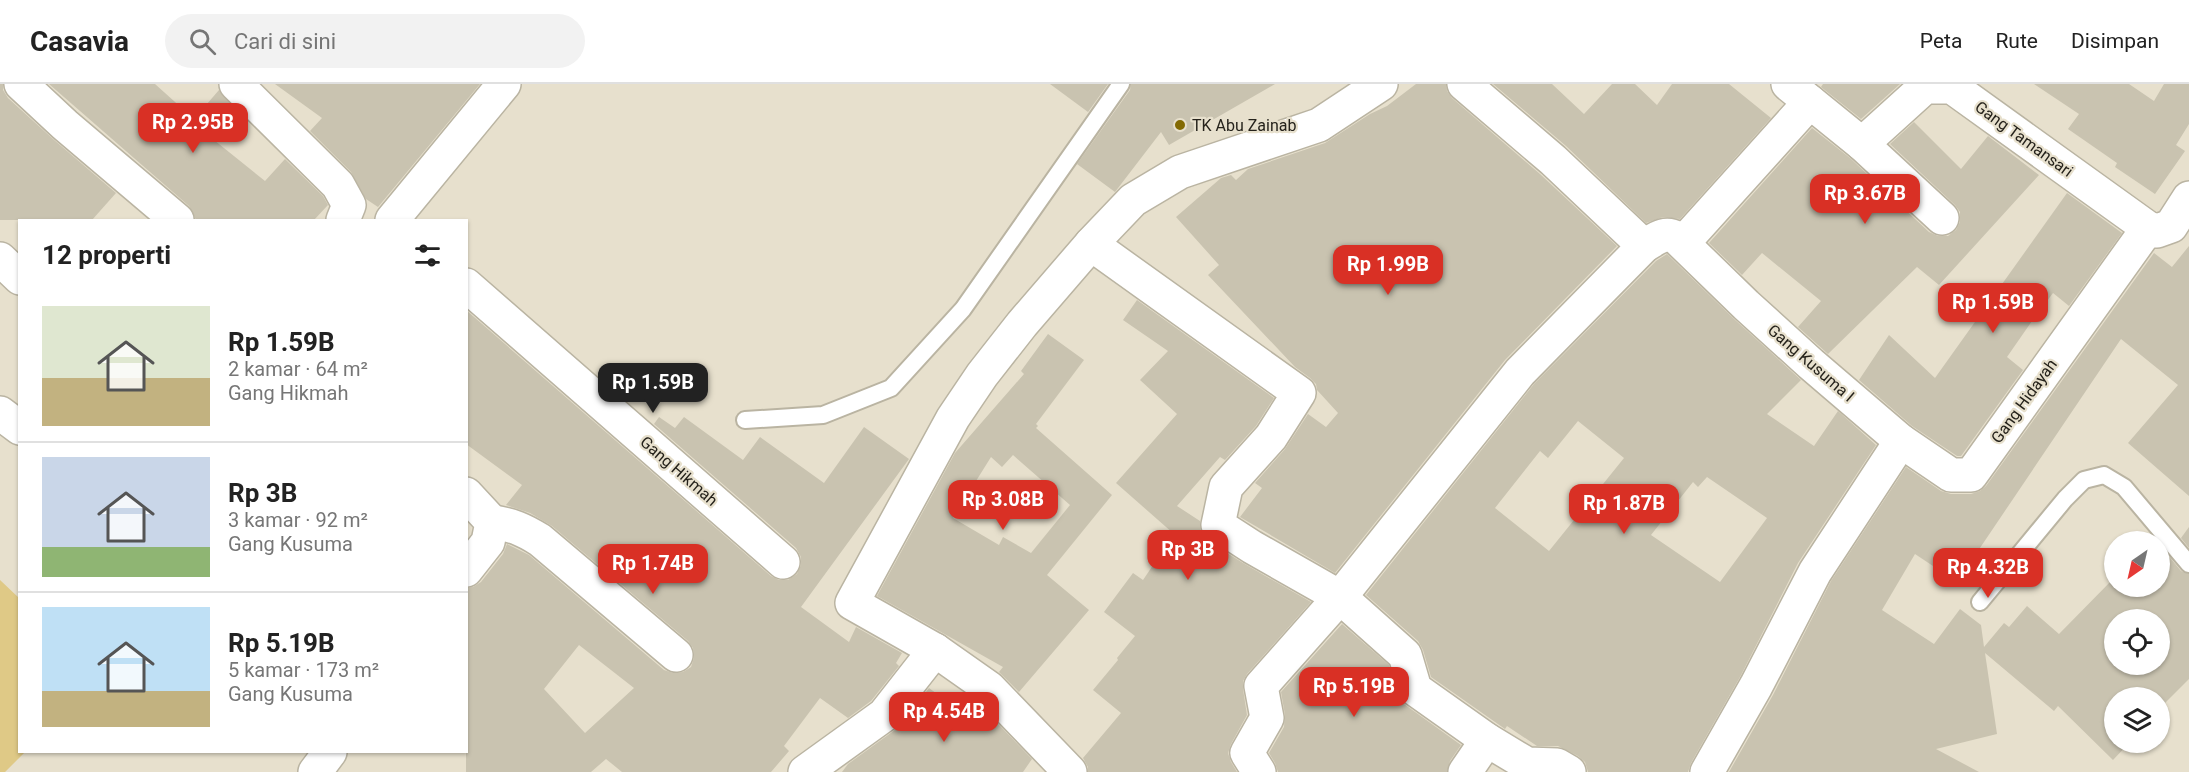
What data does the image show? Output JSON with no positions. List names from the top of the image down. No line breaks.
{"streets":{"street":["Gang Tamansari","Gang Kusuma I","Gang Hidayah","Gang Hikmah"]},"crossings":[["Gang Tamansari","Gang Hidayah"],["Gang Kusuma I","Gang Hidayah"]],"places":["TK Abu Zainab"],"north":"bottom left","page":{"header":"Casavia","search":"Cari di sini","nav":["Peta","Rute","Disimpan"],"price":["Rp 2.95B","Rp 3.67B","Rp 1.99B","Rp 1.59B","Rp 1.59B","Rp 3.08B","Rp 1.87B","Rp 3B","Rp 1.74B","Rp 4.32B","Rp 5.19B","Rp 4.54B"],"heading":"12 properti","list":[{"name":"Rp 1.59B","note":"2 kamar · 64 m² · Gang Hikmah"},{"name":"Rp 3B","note":"3 kamar · 92 m² · Gang Kusuma"},{"name":"Rp 5.19B","note":"5 kamar · 173 m² · Gang Kusuma"}]}}
